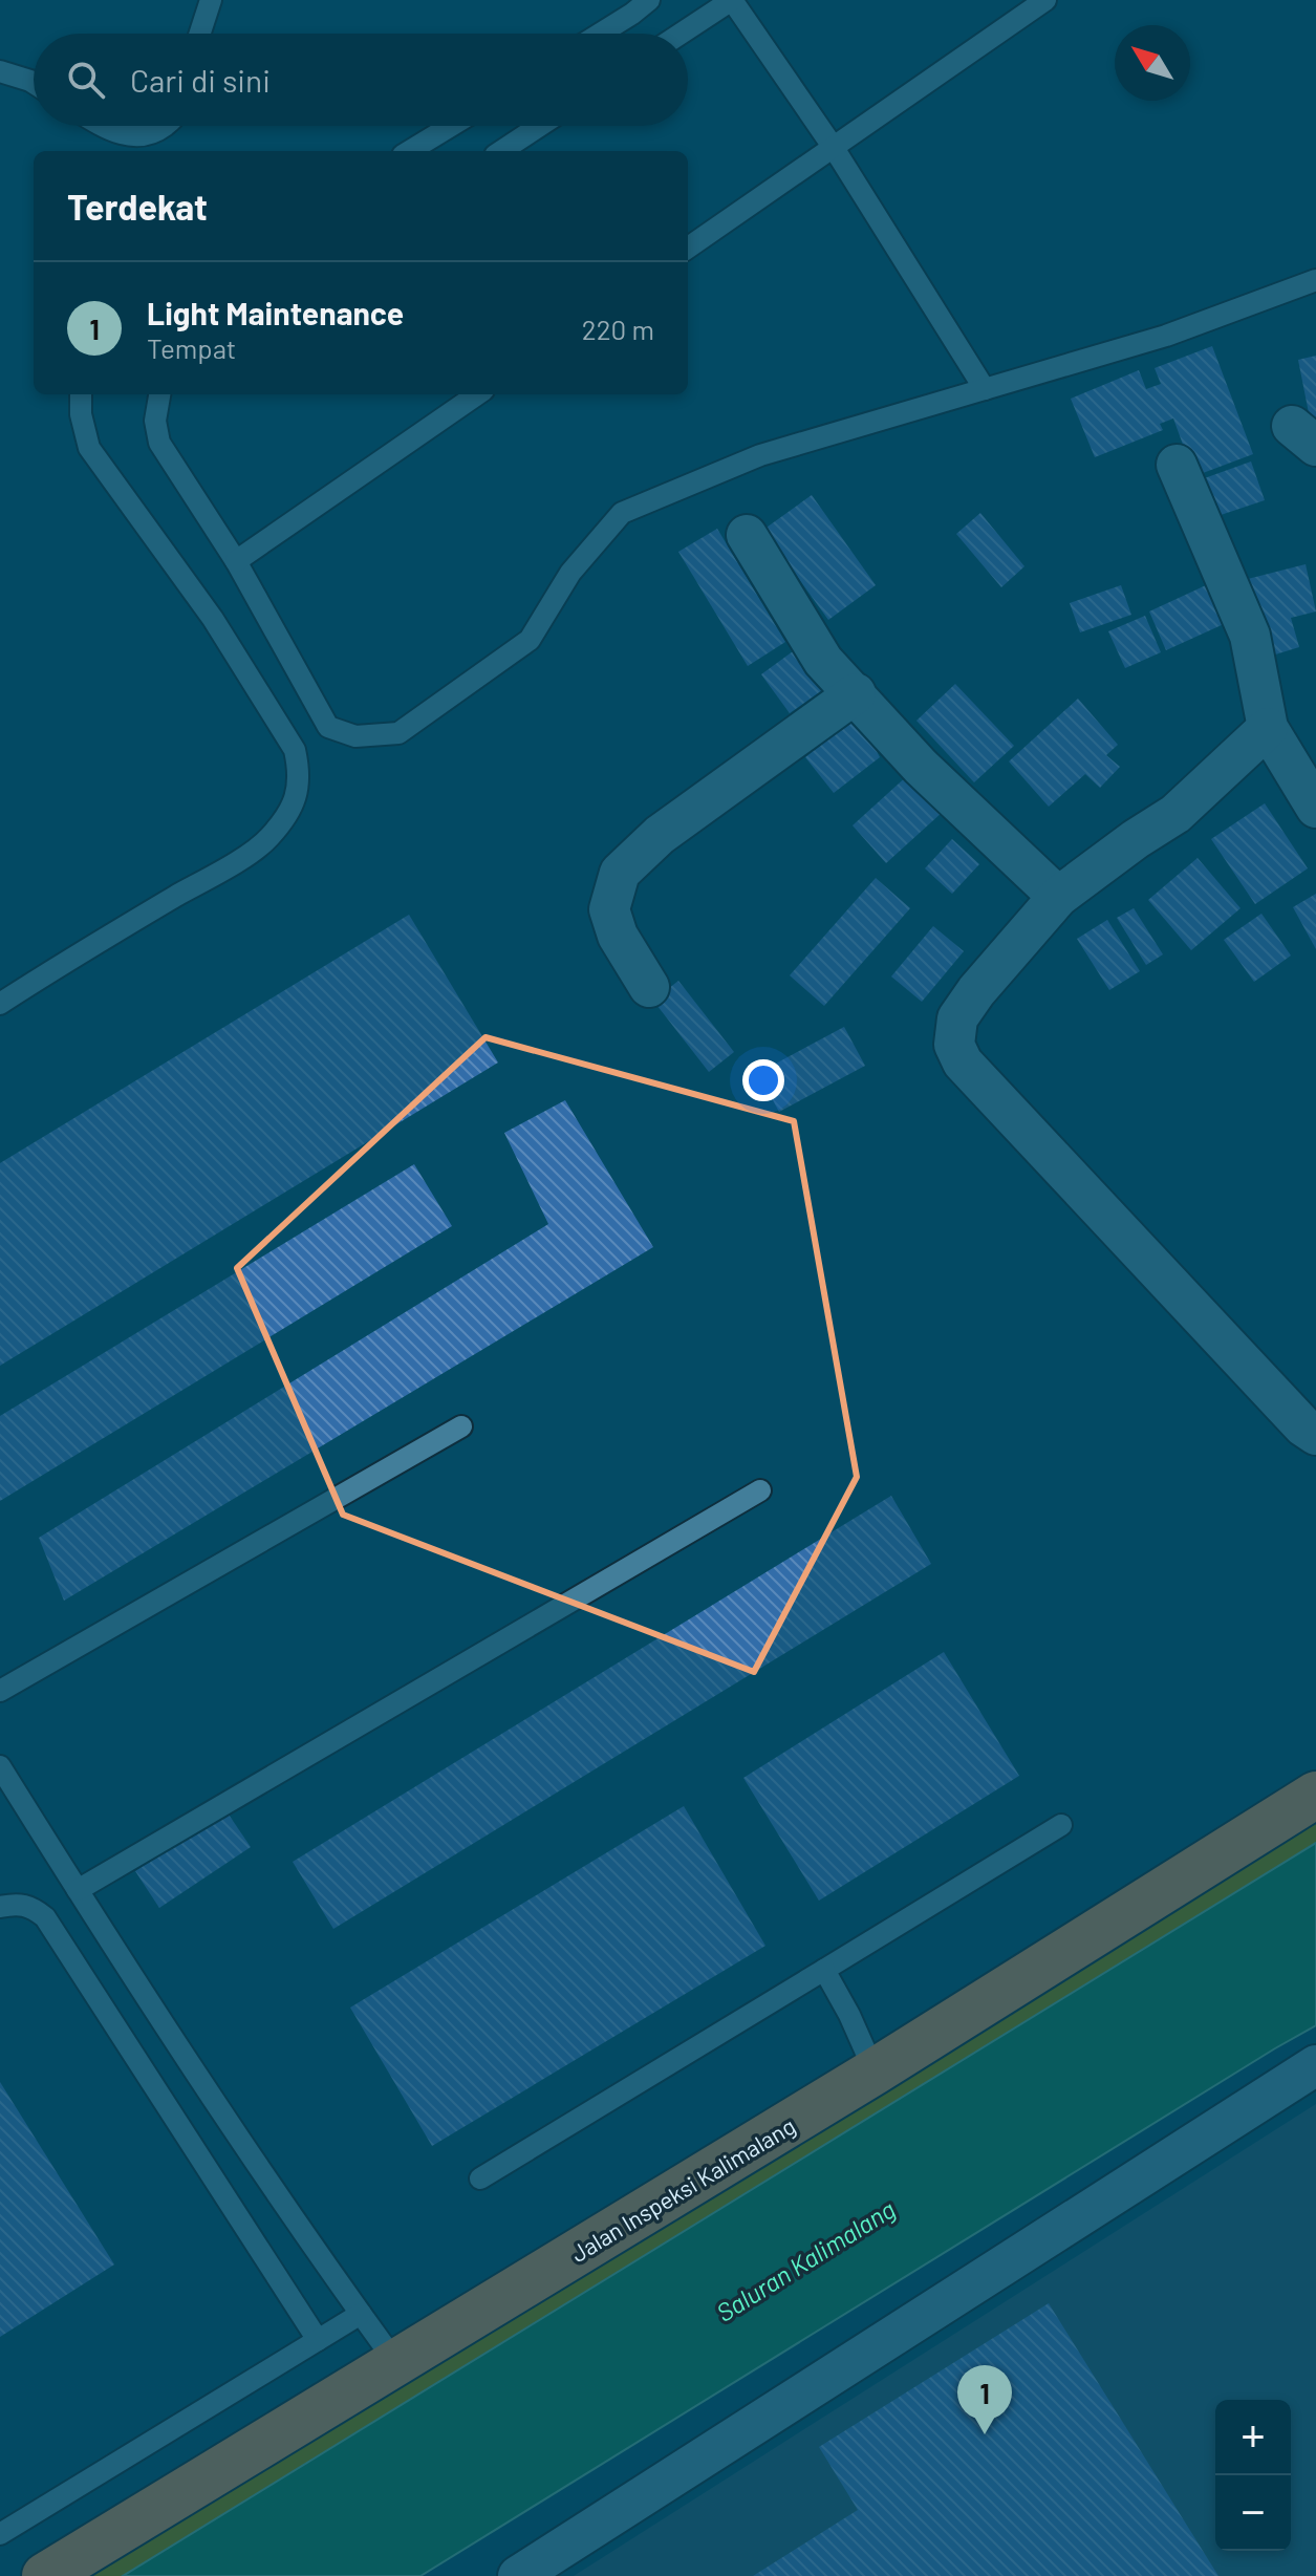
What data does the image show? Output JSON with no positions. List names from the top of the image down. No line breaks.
{"streets":{"main road":["Jalan Inspeksi Kalimalang"]},"water":["Saluran Kalimalang"],"north":"top left","page":{"search":"Cari di sini","heading":"Terdekat","list":[{"mark":"1","name":"Light Maintenance","note":"Tempat","value":"220 m"}],"pins":"1","map_buttons":["+","−"]}}
